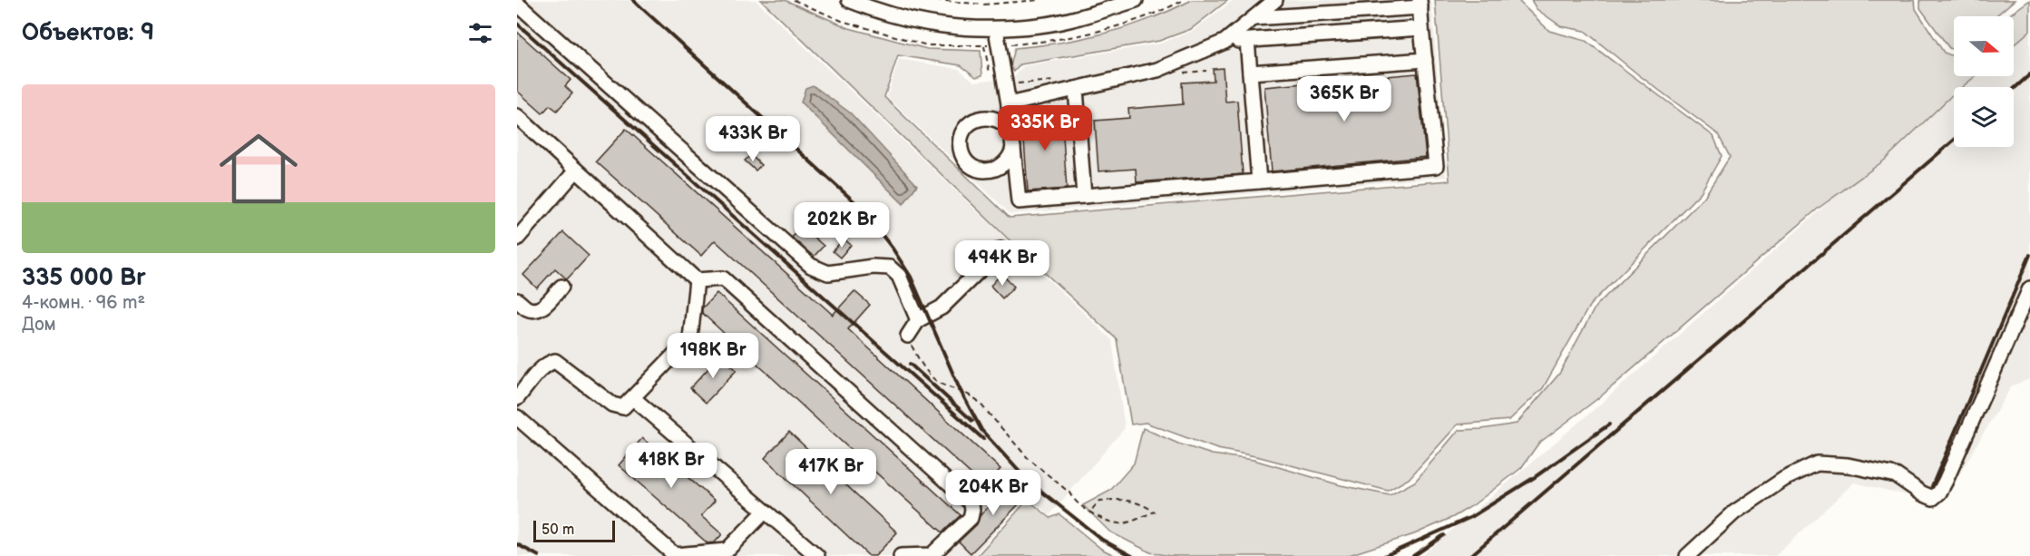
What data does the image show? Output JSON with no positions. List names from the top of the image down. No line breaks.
{"scale_bar":"50 m","north":"right","page":{"heading":"Объектов: 9","list":[{"name":"335 000 Br","note":"4-комн. · 96 m² · Дом"}],"price":["365K Br","335K Br","433K Br","202K Br","494K Br","198K Br","418K Br","417K Br","204K Br"],"scale":"50 m"}}
